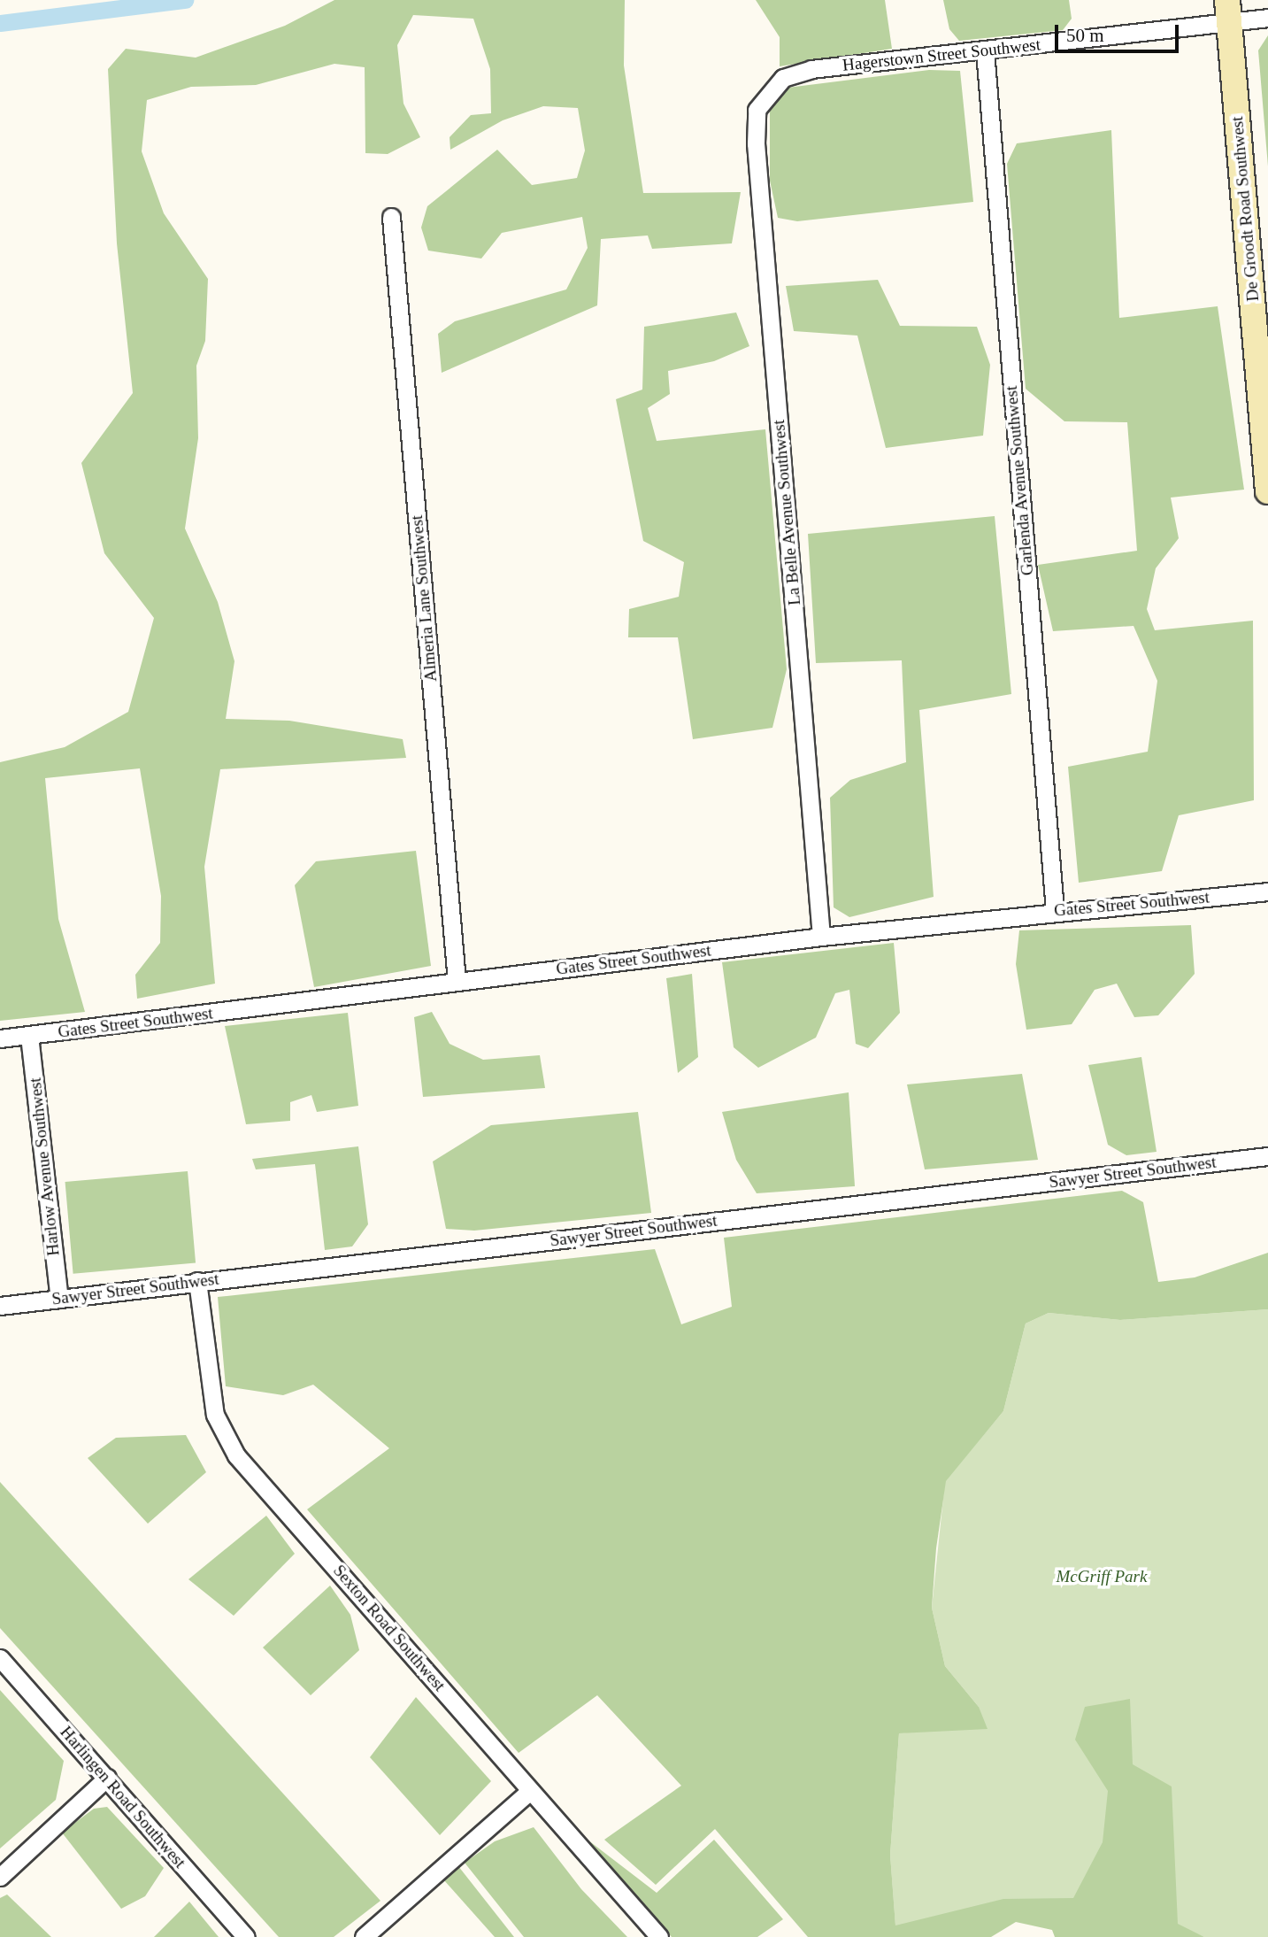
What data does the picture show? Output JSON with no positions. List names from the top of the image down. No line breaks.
{"streets":{"street":["Hagerstown Street Southwest","De Groodt Road Southwest","Garlenda Avenue Southwest","La Belle Avenue Southwest","Almeria Lane Southwest","Gates Street Southwest","Harlow Avenue Southwest","Sawyer Street Southwest","Sexton Road Southwest","Harlingen Road Southwest"]},"crossings":[["Hagerstown Street Southwest","De Groodt Road Southwest"],["Hagerstown Street Southwest","Garlenda Avenue Southwest"],["Hagerstown Street Southwest","La Belle Avenue Southwest"],["Garlenda Avenue Southwest","Gates Street Southwest"],["La Belle Avenue Southwest","Gates Street Southwest"],["Almeria Lane Southwest","Gates Street Southwest"],["Gates Street Southwest","Harlow Avenue Southwest"],["Harlow Avenue Southwest","Sawyer Street Southwest"],["Sawyer Street Southwest","Sexton Road Southwest"]],"parks":["McGriff Park"],"scale_bar":"50 m"}
